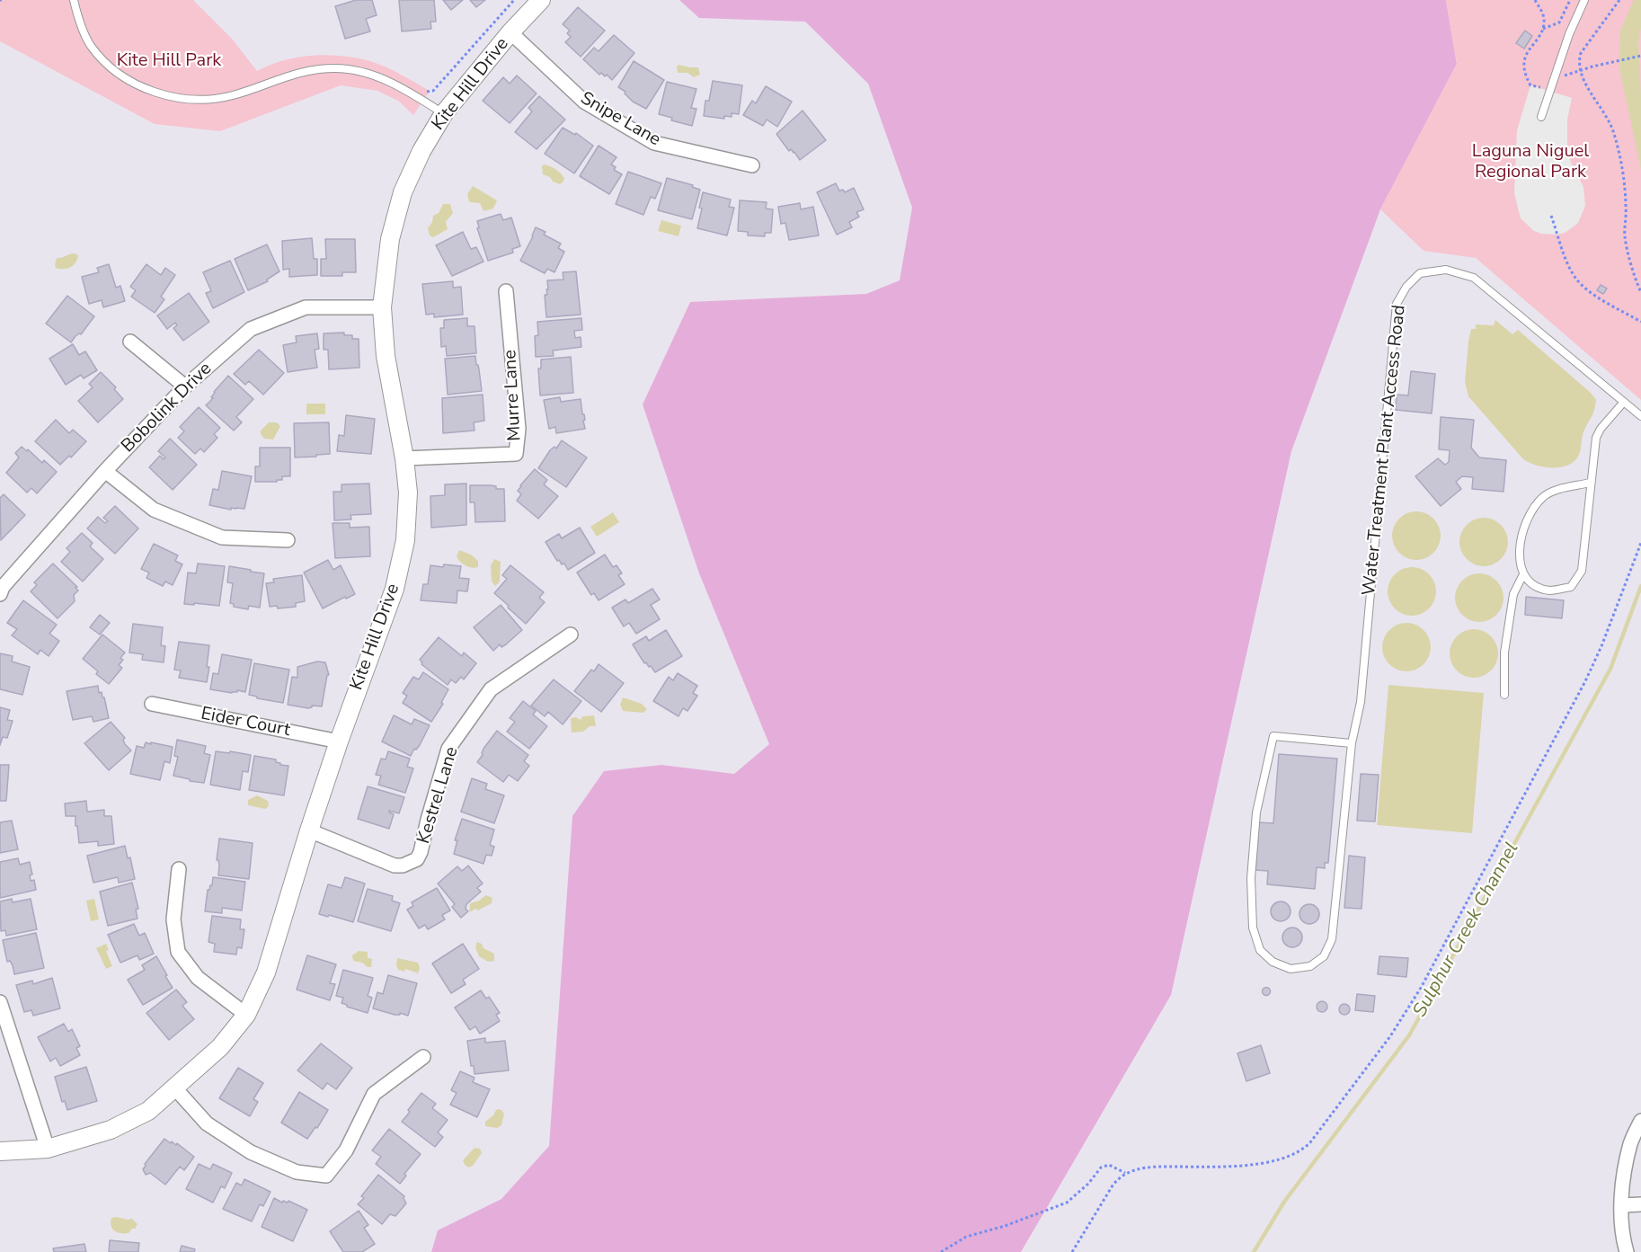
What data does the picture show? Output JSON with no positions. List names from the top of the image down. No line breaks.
{"streets":{"street":["Kite Hill Drive","Snipe Lane","Murre Lane","Bobolink Drive","Eider Court","Kestrel Lane"],"lane":["Water Treatment Plant Access Road"]},"crossings":[["Kite Hill Drive","Snipe Lane"],["Kite Hill Drive","Murre Lane"],["Kite Hill Drive","Bobolink Drive"],["Kite Hill Drive","Eider Court"],["Kite Hill Drive","Kestrel Lane"]],"water":["Sulphur Creek Channel"],"parks":["Kite Hill Park","Laguna Niguel Regional Park"]}
